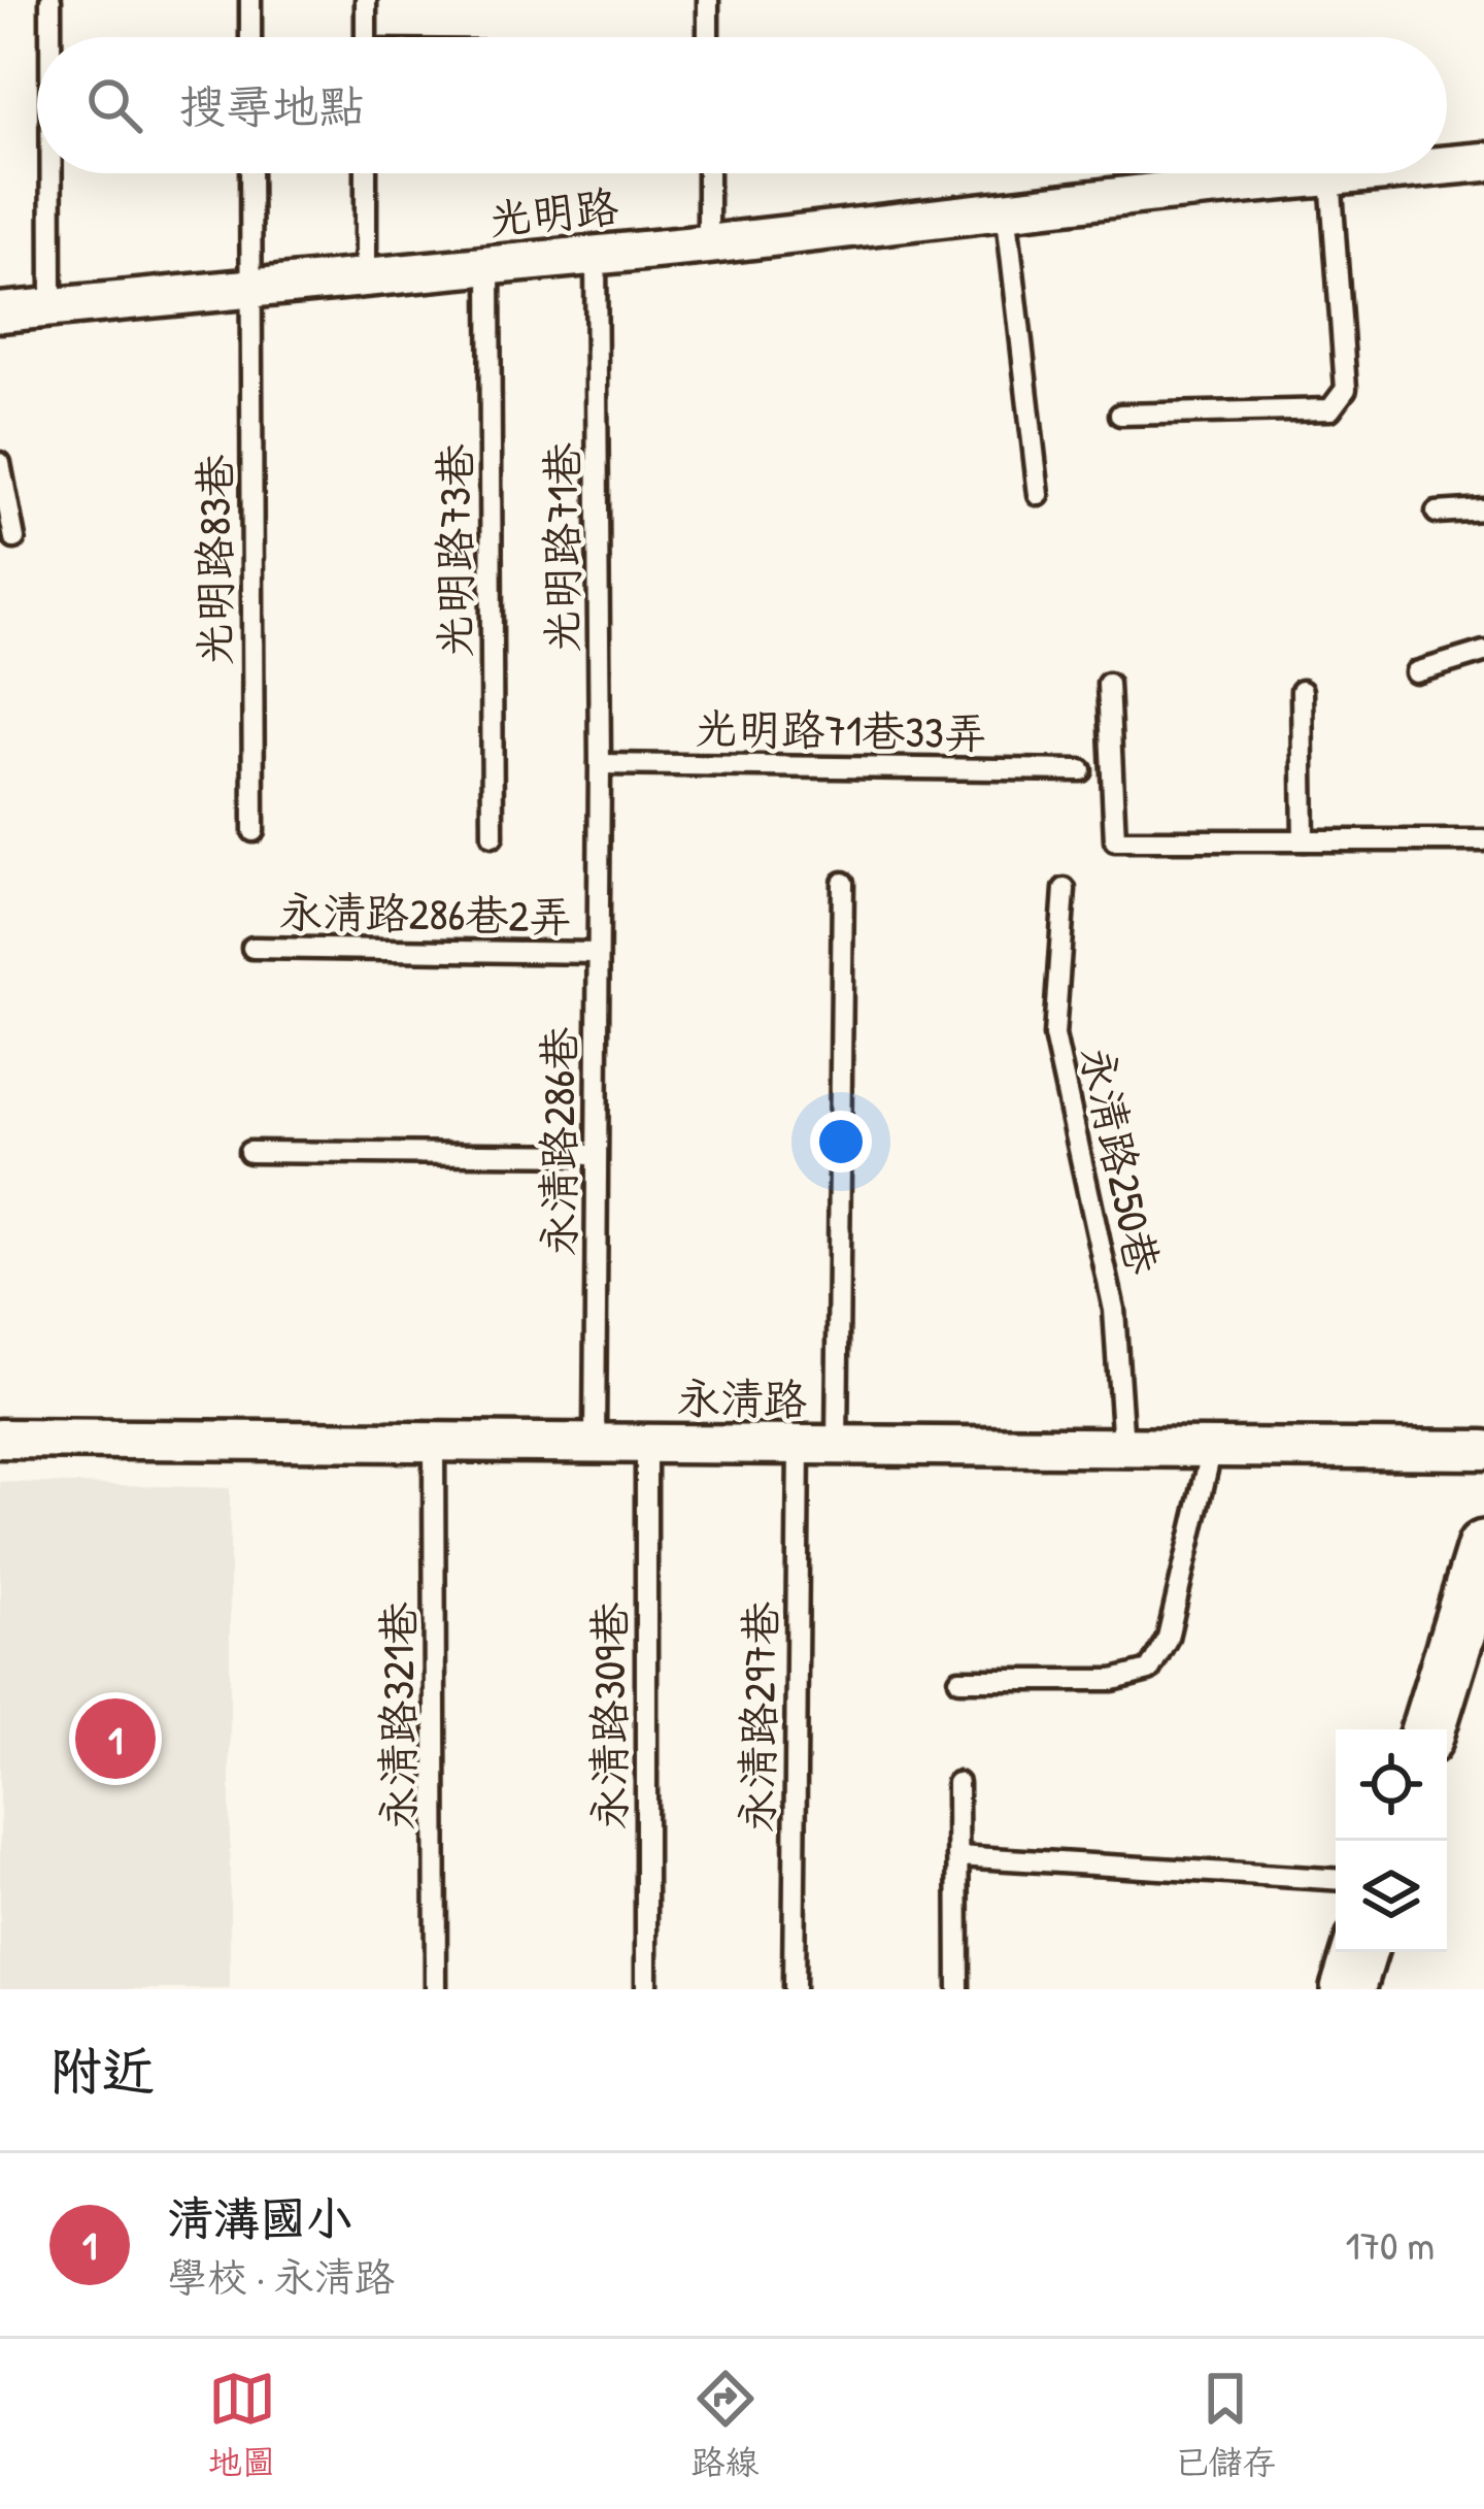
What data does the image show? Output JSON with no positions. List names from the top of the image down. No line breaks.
{"streets":{"street":["光明路","永清路"],"lane":["光明路71巷","光明路73巷","光明路83巷","光明路71巷33弄","永清路286巷2弄","永清路286巷","永清路250巷","永清路321巷","永清路309巷","永清路297巷"]},"crossings":[["光明路","光明路71巷"],["光明路","光明路73巷"],["光明路","光明路83巷"],["光明路71巷","光明路71巷33弄"],["光明路71巷","永清路286巷"],["永清路286巷2弄","永清路286巷"],["永清路286巷","永清路"],["永清路250巷","永清路"],["永清路","永清路321巷"],["永清路","永清路309巷"],["永清路","永清路297巷"]],"page":{"search":"搜尋地點","pins":"1","heading":"附近","list":[{"mark":"1","name":"清溝國小","note":"學校 · 永清路","value":"170 m"}],"nav":["地圖","路線","已儲存"]}}
